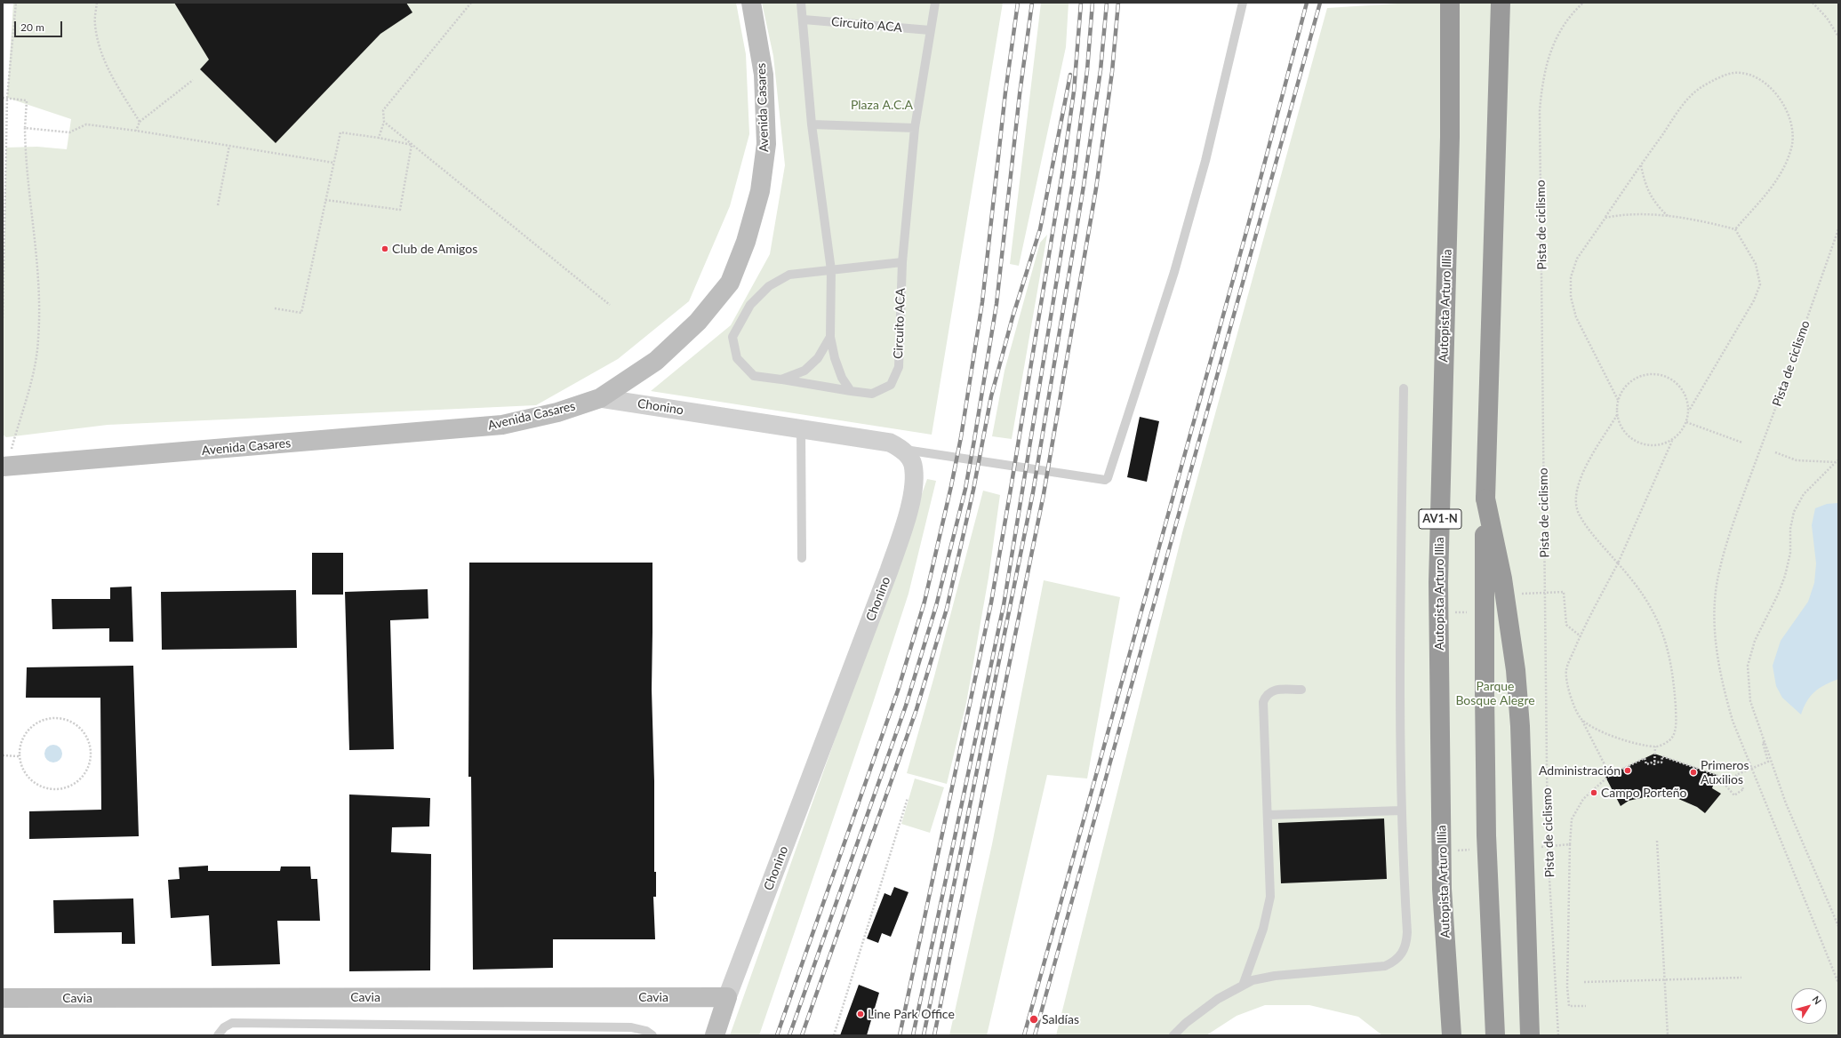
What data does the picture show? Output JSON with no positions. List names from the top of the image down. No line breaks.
{"streets":{"highway":["Autopista Arturo Illia","AV1-N"],"street":["Avenida Casares","Chonino","Cavia"],"lane":["Circuito ACA"],"path":["Pista de ciclismo"]},"crossings":[["Avenida Casares","Chonino"],["Chonino","Cavia"]],"parks":["Plaza A.C.A","Parque Bosque Alegre"],"places":["Club de Amigos","Administración","Primeros Auxilios","Campo Porteño","Line Park Office","Saldías"],"scale_bar":"20 m","north":"top right"}
